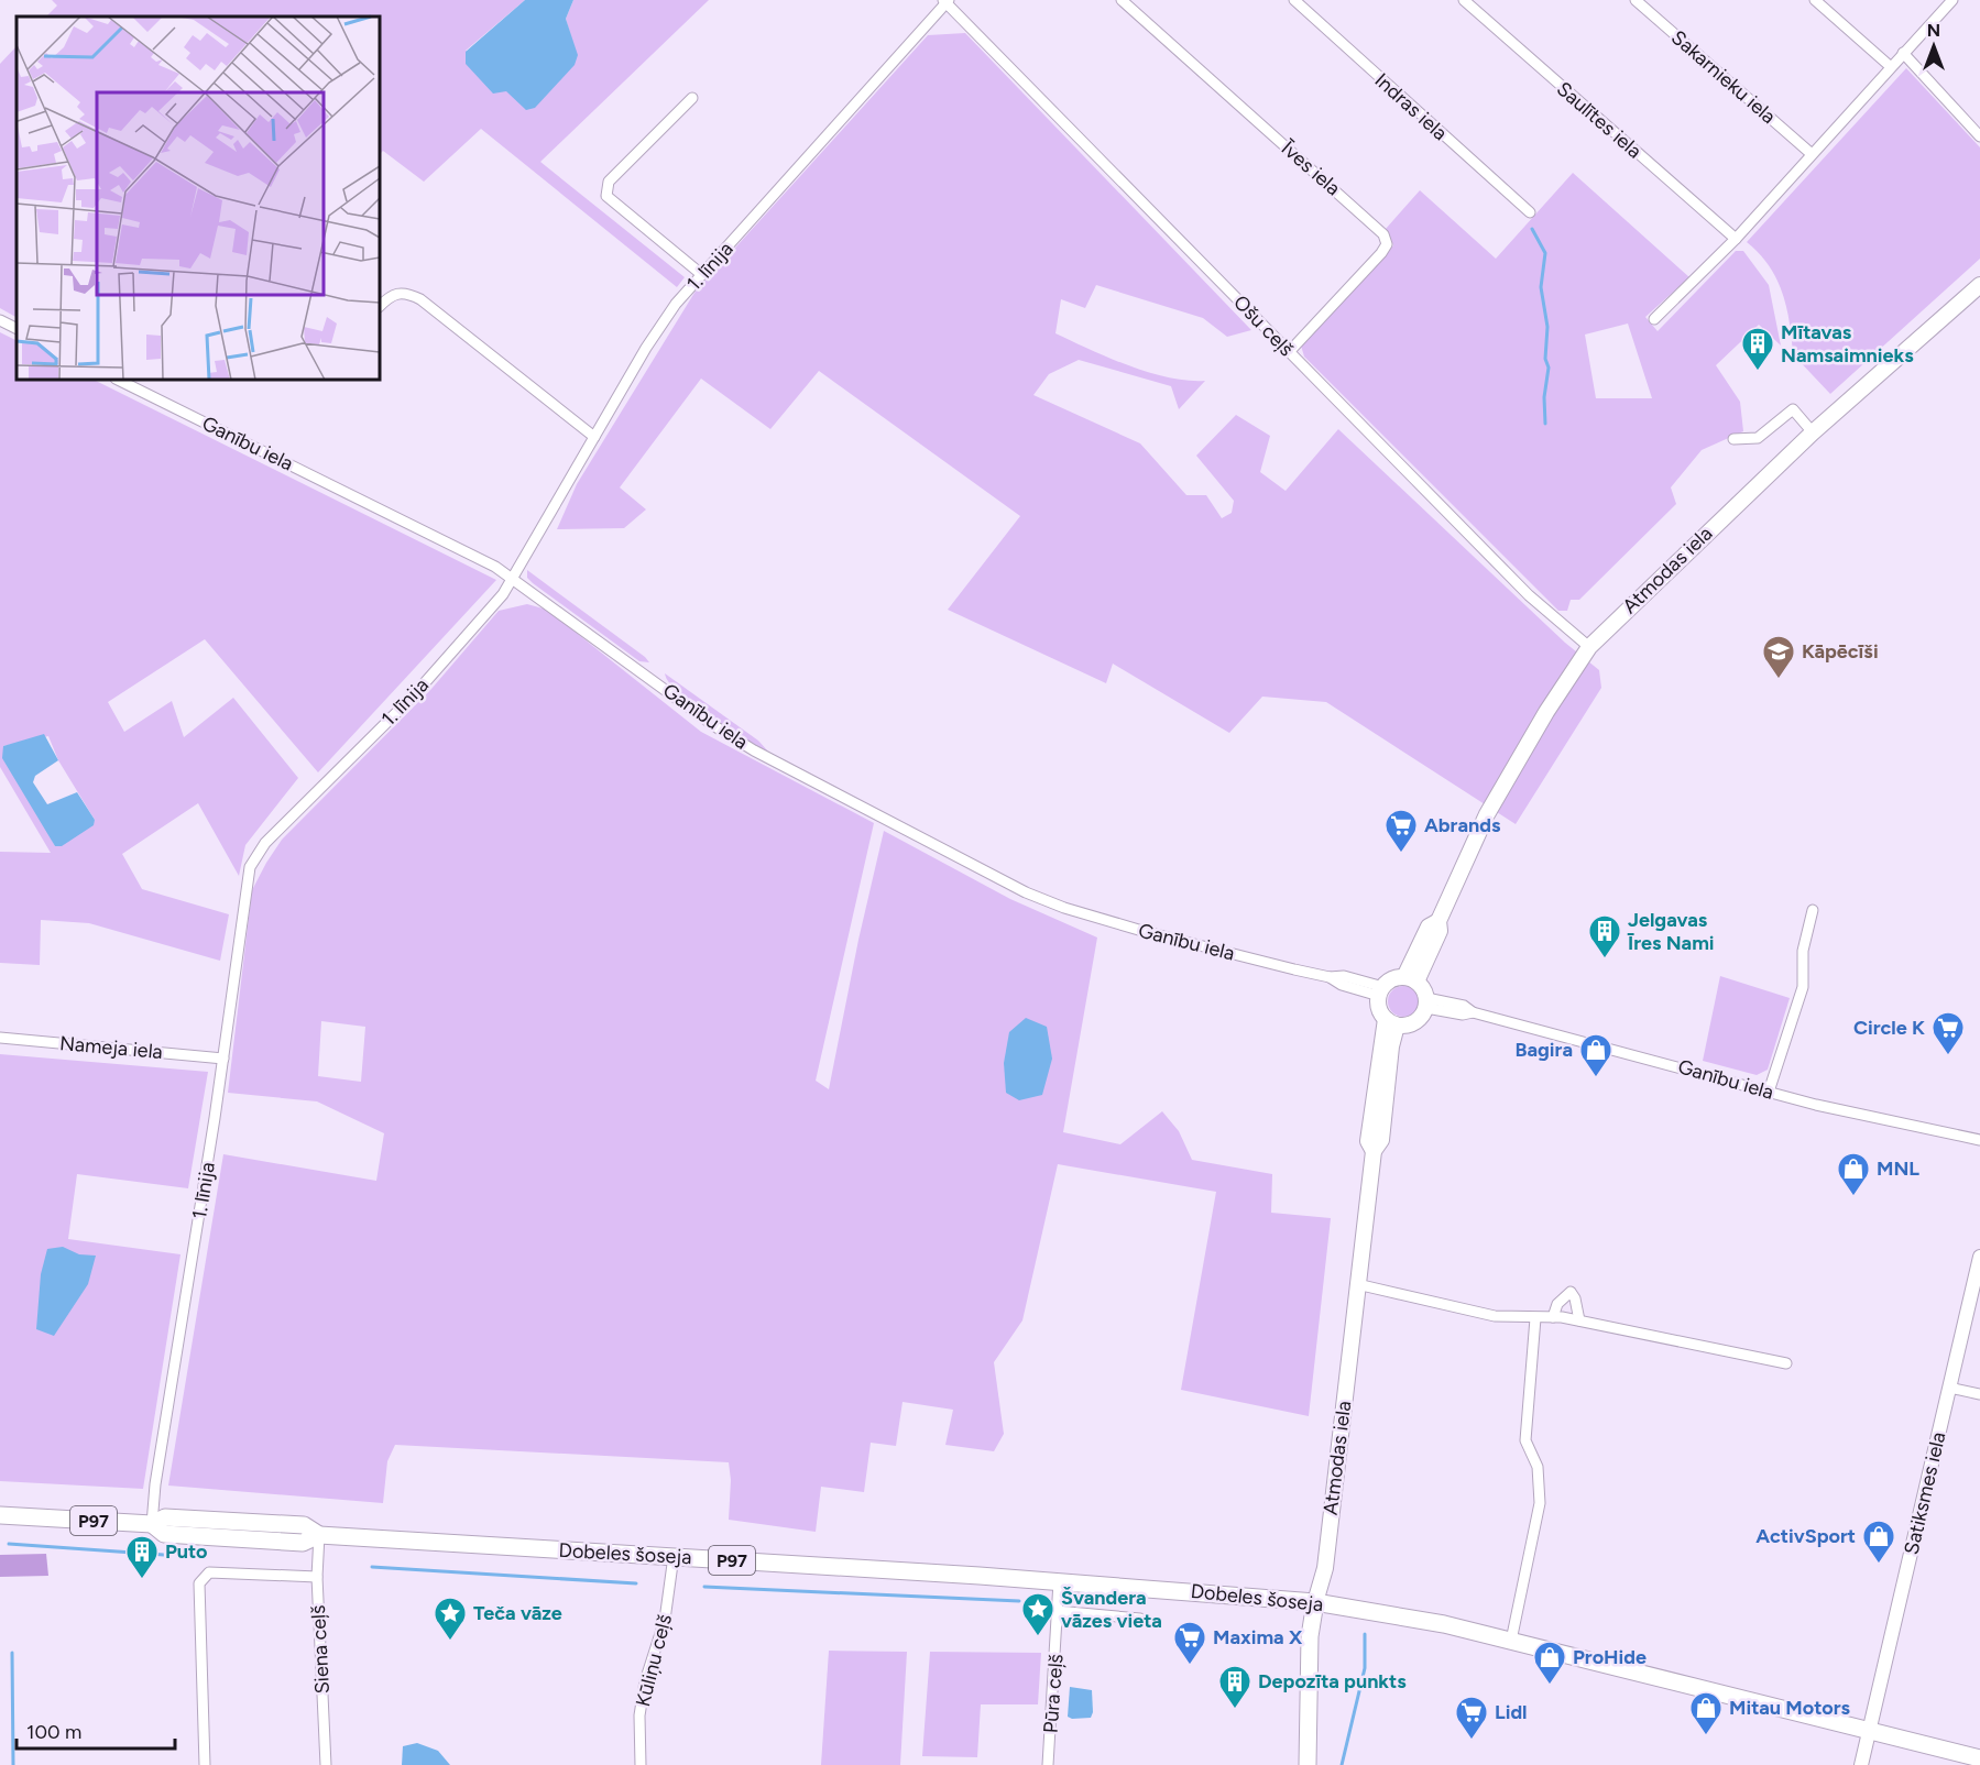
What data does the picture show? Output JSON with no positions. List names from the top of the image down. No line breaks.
{"streets":{"main road":["Atmodas iela","P97","Dobeles šoseja"],"street":["Sakarnieku iela","Indras iela","Saulītes iela","Īves iela","1. līnija","Ošu ceļš","Ganību iela","Nameja iela","Satiksmes iela","Siena ceļš","Kūliņu ceļš","Pūra ceļš"]},"crossings":[["Īves iela","Ošu ceļš"],["1. līnija","Ošu ceļš"],["1. līnija","Ganību iela"],["1. līnija","Nameja iela"],["1. līnija","Dobeles šoseja"],["Ošu ceļš","Atmodas iela"],["Ganību iela","Atmodas iela"],["Atmodas iela","Dobeles šoseja"],["Satiksmes iela","Dobeles šoseja"],["Dobeles šoseja","Siena ceļš"],["Dobeles šoseja","Kūliņu ceļš"],["Dobeles šoseja","Pūra ceļš"]],"places":{"building":["Mītavas Namsaimnieks","Jelgavas Īres Nami","Puto","Depozīta punkts"],"school or university":["Kāpēcīši"],"supermarket":["Abrands","Circle K","Maxima X","Lidl"],"shop":["Bagira","MNL","ActivSport","ProHide","Mitau Motors"],"place":["Švandera vāzes vieta","Teča vāze"]},"scale_bar":"100 m","north":"top"}
